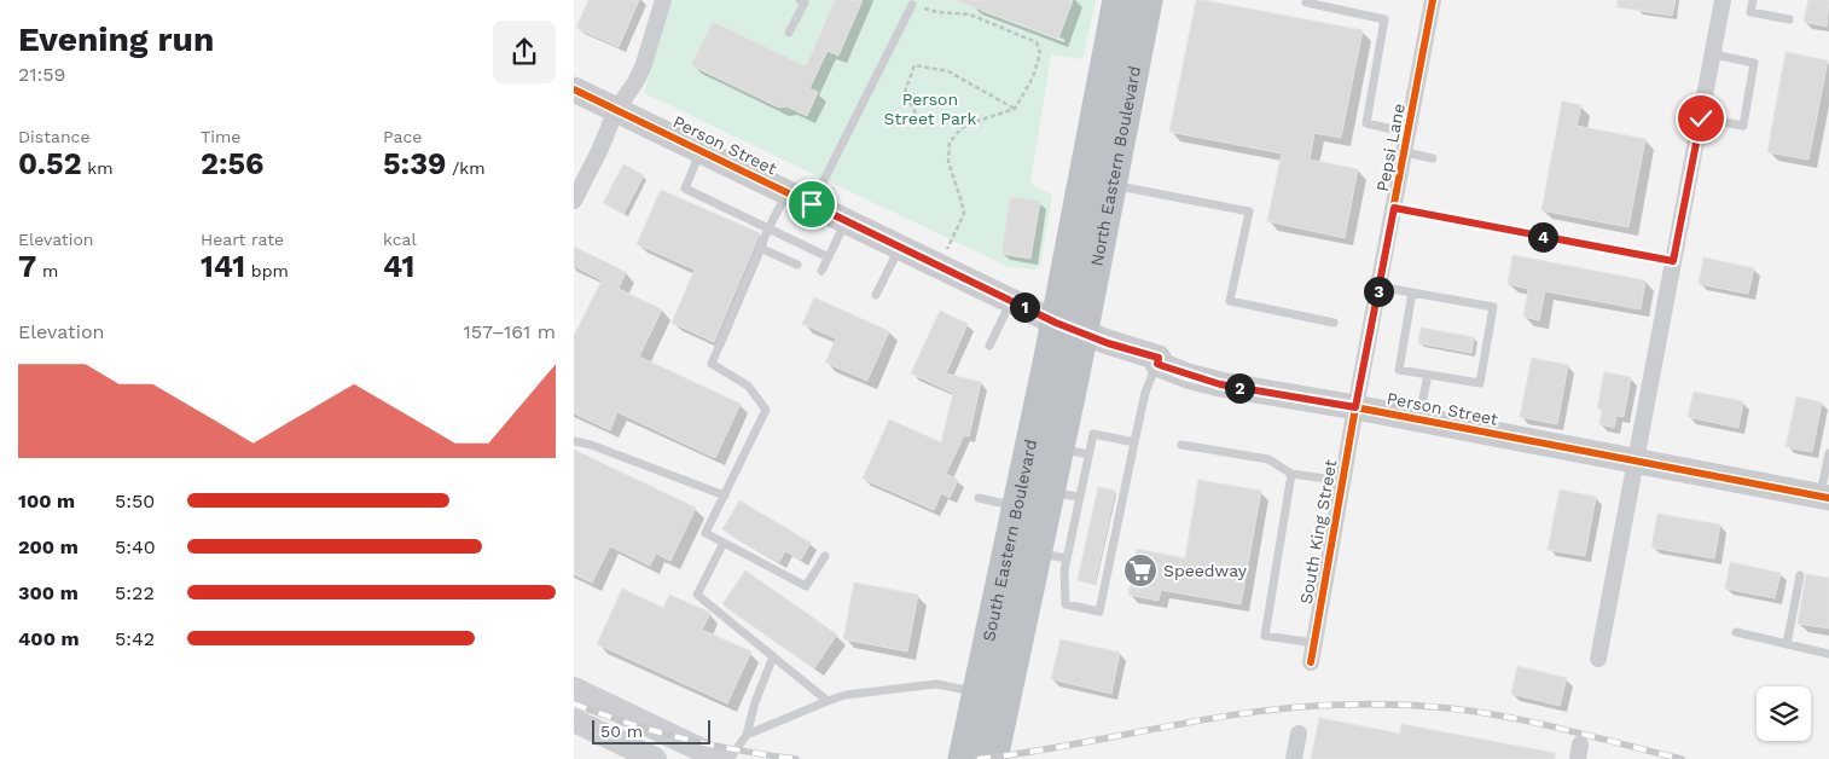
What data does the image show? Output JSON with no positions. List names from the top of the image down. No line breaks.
{"streets":{"highway":["North Eastern Boulevard","South Eastern Boulevard"],"main road":["Person Street"],"street":["Pepsi Lane","South King Street"]},"crossings":[["Person Street","Pepsi Lane"],["Person Street","North Eastern Boulevard"],["Person Street","South King Street"],["Person Street","South Eastern Boulevard"],["Pepsi Lane","South King Street"],["North Eastern Boulevard","South Eastern Boulevard"]],"parks":["Person Street Park"],"places":{"supermarket":["Speedway"]},"scale_bar":"50 m","page":{"heading":["Evening run","21:59"],"stats":[["Distance","0.52 km"],["Time","2:56"],["Pace","5:39 /km"],["Elevation","7 m"],["Heart rate","141 bpm"],["kcal","41"]],"pins":["4","3","1","2"],"chart":["Elevation","157–161 m"],"list":[{"name":"100 m","note":"5:50"},{"name":"200 m","note":"5:40"},{"name":"300 m","note":"5:22"},{"name":"400 m","note":"5:42"}],"scale":"50 m"}}
